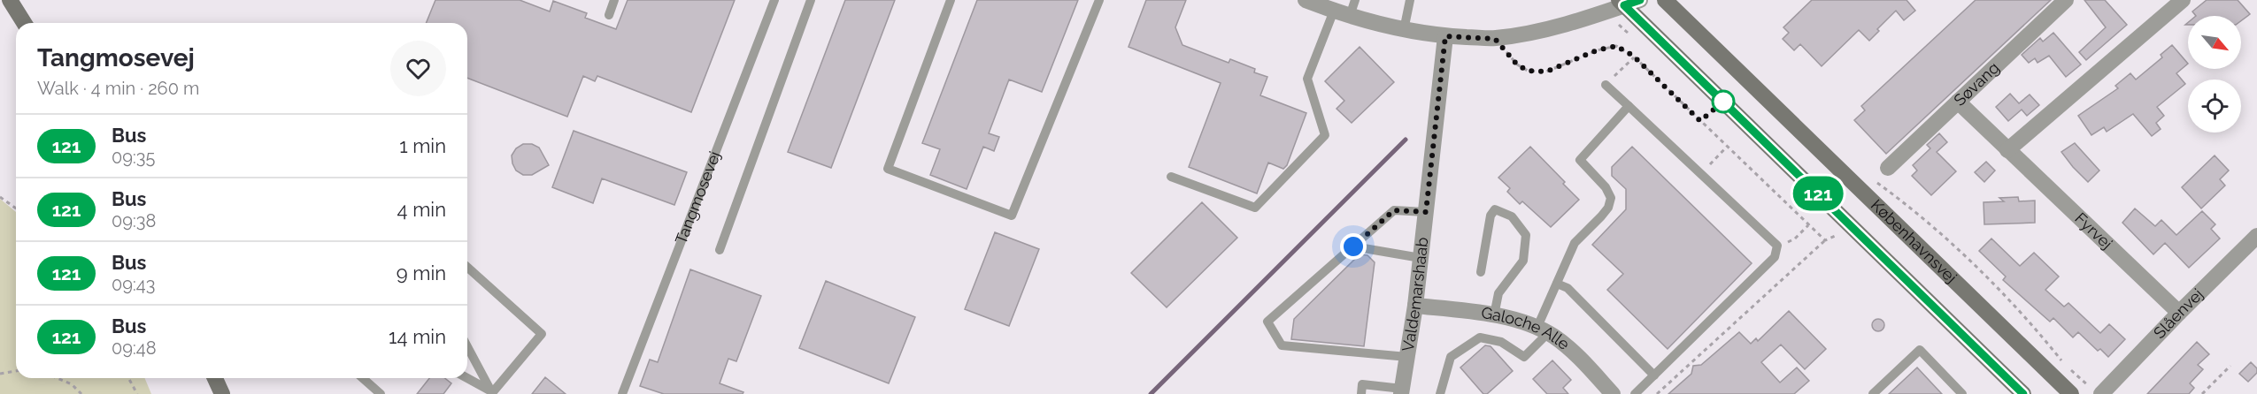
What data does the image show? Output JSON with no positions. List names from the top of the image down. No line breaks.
{"streets":{"main road":["Københavnsvej"],"street":["Søvang","Fyrvej","Valdemarshaab","Slåenvej","Galoche Alle"],"lane":["Tangmosevej"]},"crossings":[["Søvang","Fyrvej"],["Fyrvej","Slåenvej"],["Valdemarshaab","Galoche Alle"]],"lines":["bus line 121"],"north":"bottom right","page":{"on_map":"121","heading":["Tangmosevej","Walk · 4 min · 260 m"],"list":[{"mark":"121","name":"Bus","note":"09:35","value":"1 min"},{"mark":"121","name":"Bus","note":"09:38","value":"4 min"},{"mark":"121","name":"Bus","note":"09:43","value":"9 min"},{"mark":"121","name":"Bus","note":"09:48","value":"14 min"}]}}
